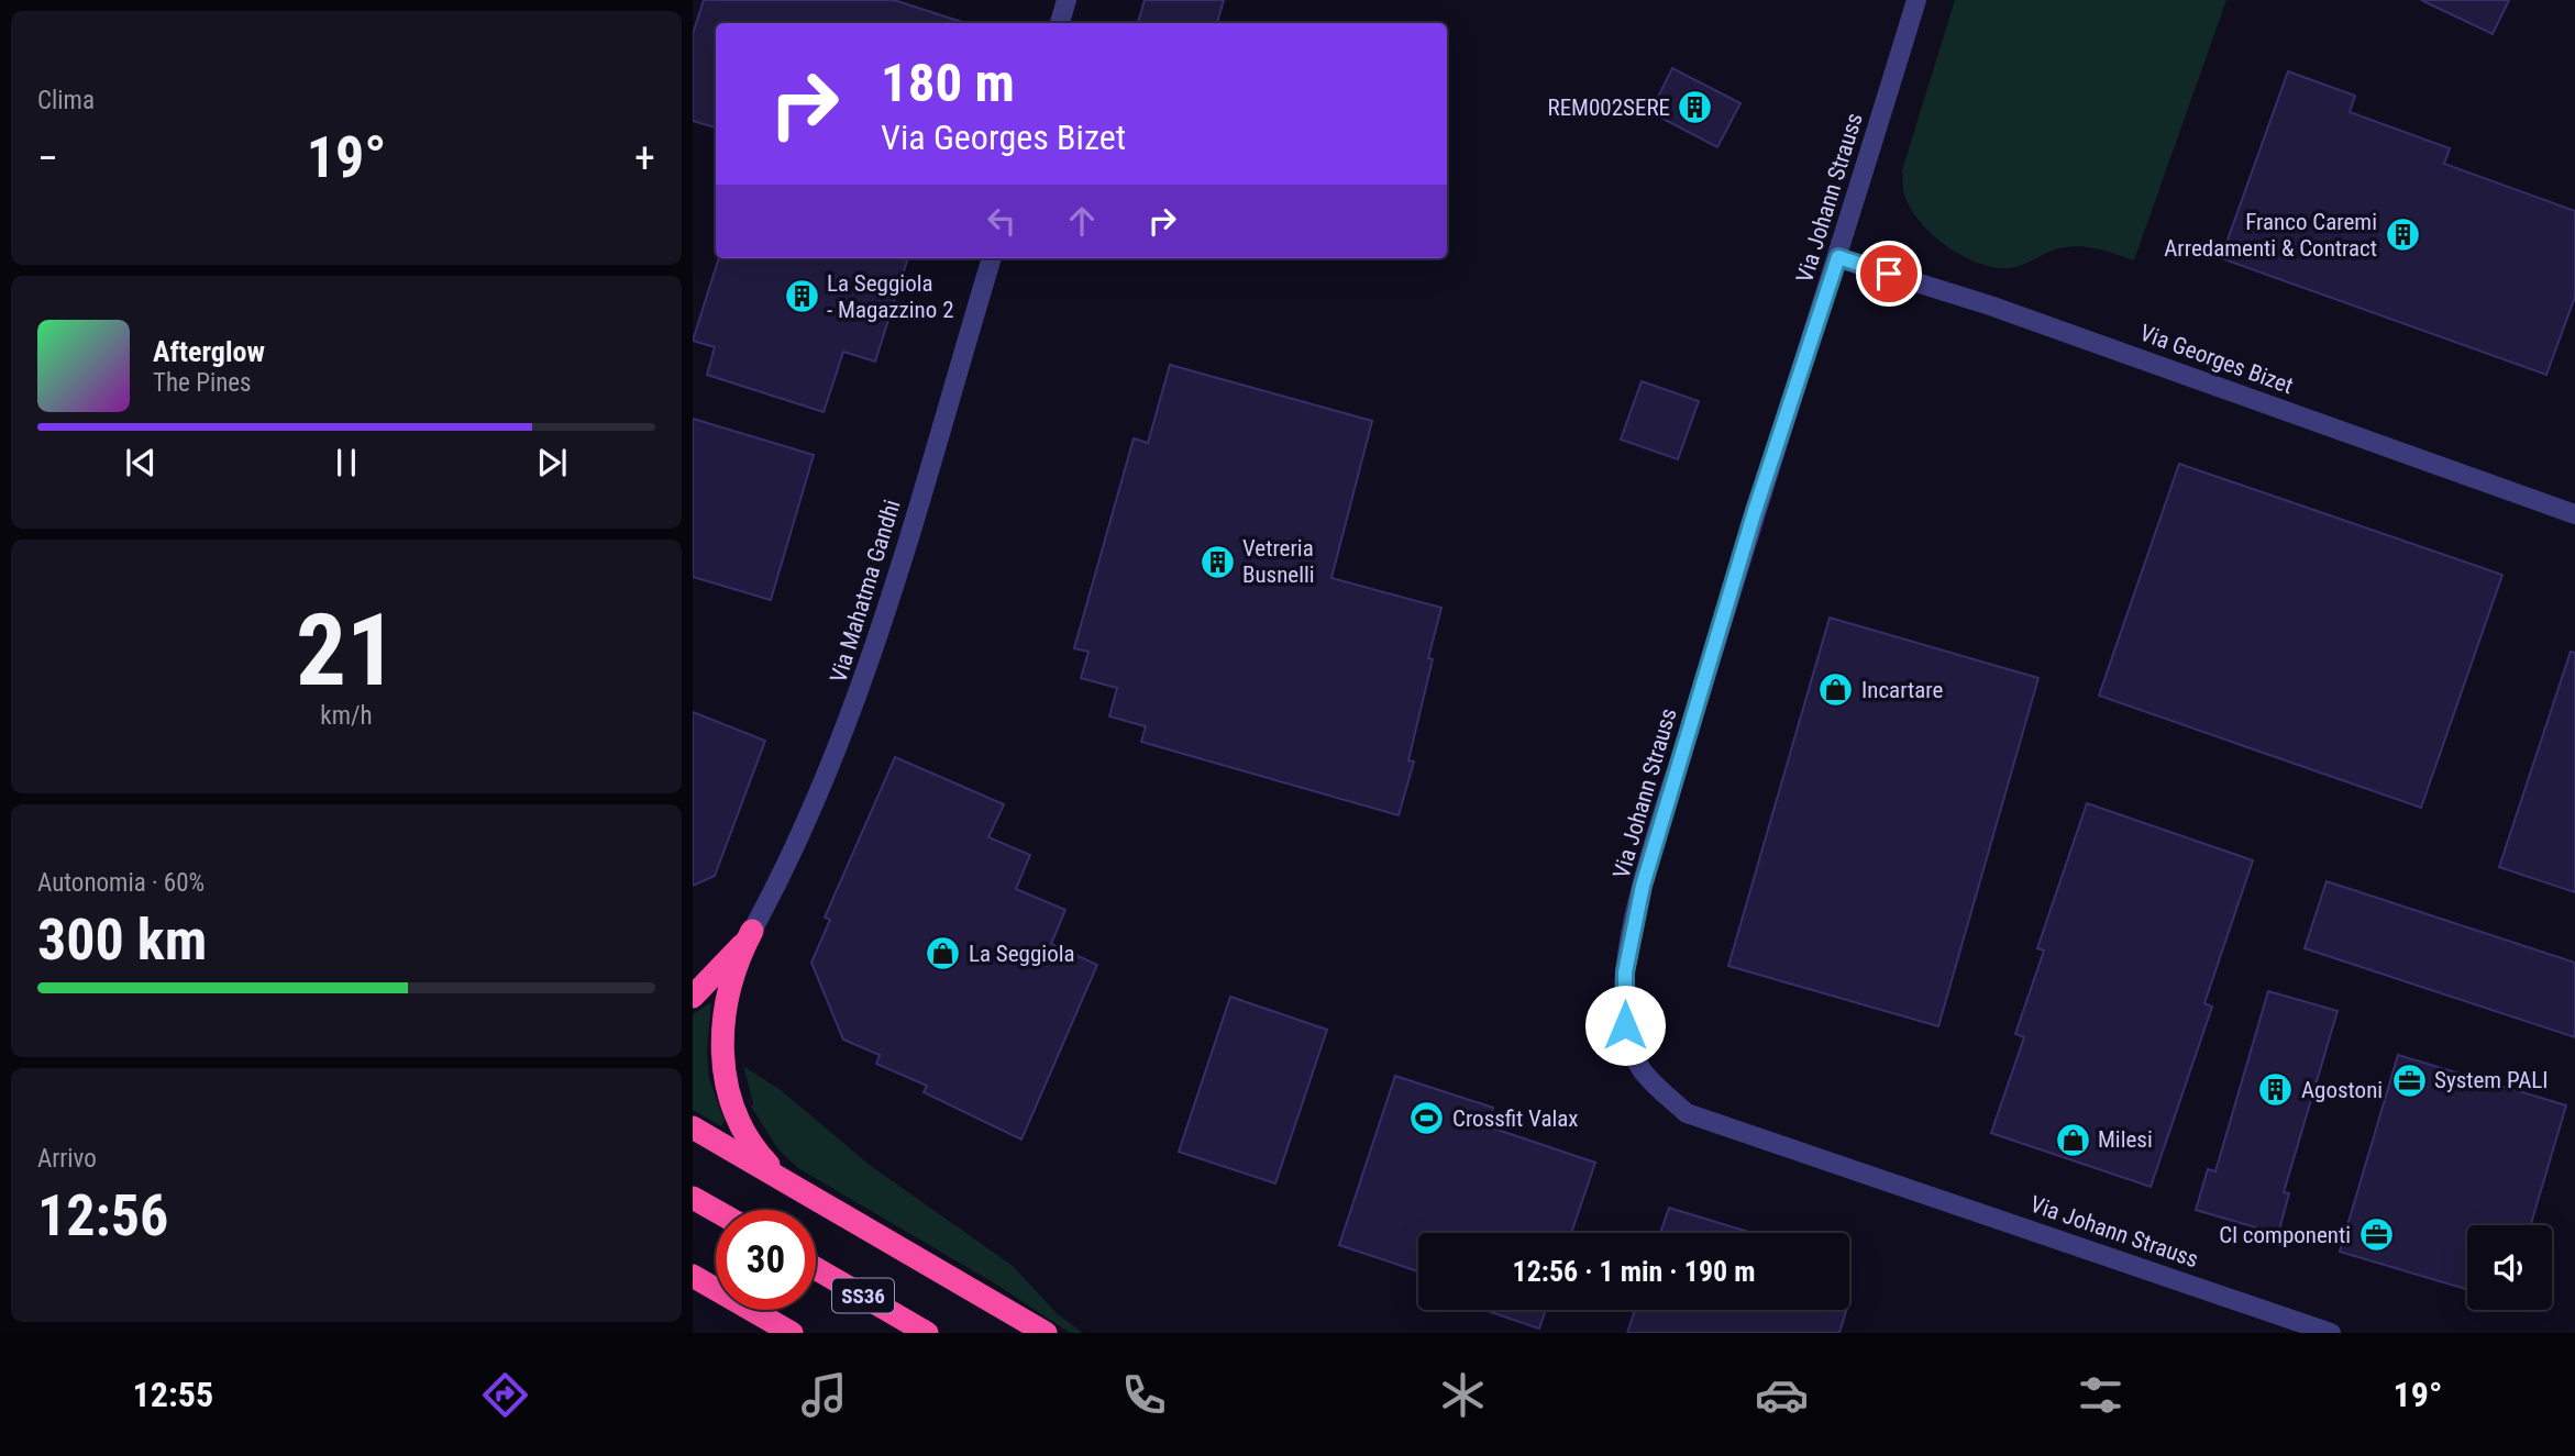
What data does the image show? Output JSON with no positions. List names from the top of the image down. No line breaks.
{"streets":{"highway":["SS36"],"street":["Via Johann Strauss","Via Georges Bizet","Via Mahatma Gandhi"]},"crossings":[["Via Johann Strauss","Via Georges Bizet"]],"places":{"building":["REM002SERE","Franco Caremi Arredamenti & Contract","La Seggiola - Magazzino 2","Vetreria Busnelli","Agostoni"],"shop":["Incartare","La Seggiola","Milesi"],"office":["System PALI","Cl componenti"],"sports":["Crossfit Valax"]},"page":{"tile":["Clima",["21","km/h"],["Autonomia · 60%","300 km"],["Arrivo","12:56"]],"turn":["180 m","Via Georges Bizet"],"heat":["−","19°","+"],"song":["Afterglow","The Pines"],"limit":"30","trip":"12:56 · 1 min · 190 m","tabs":["12:55","19°"]}}
